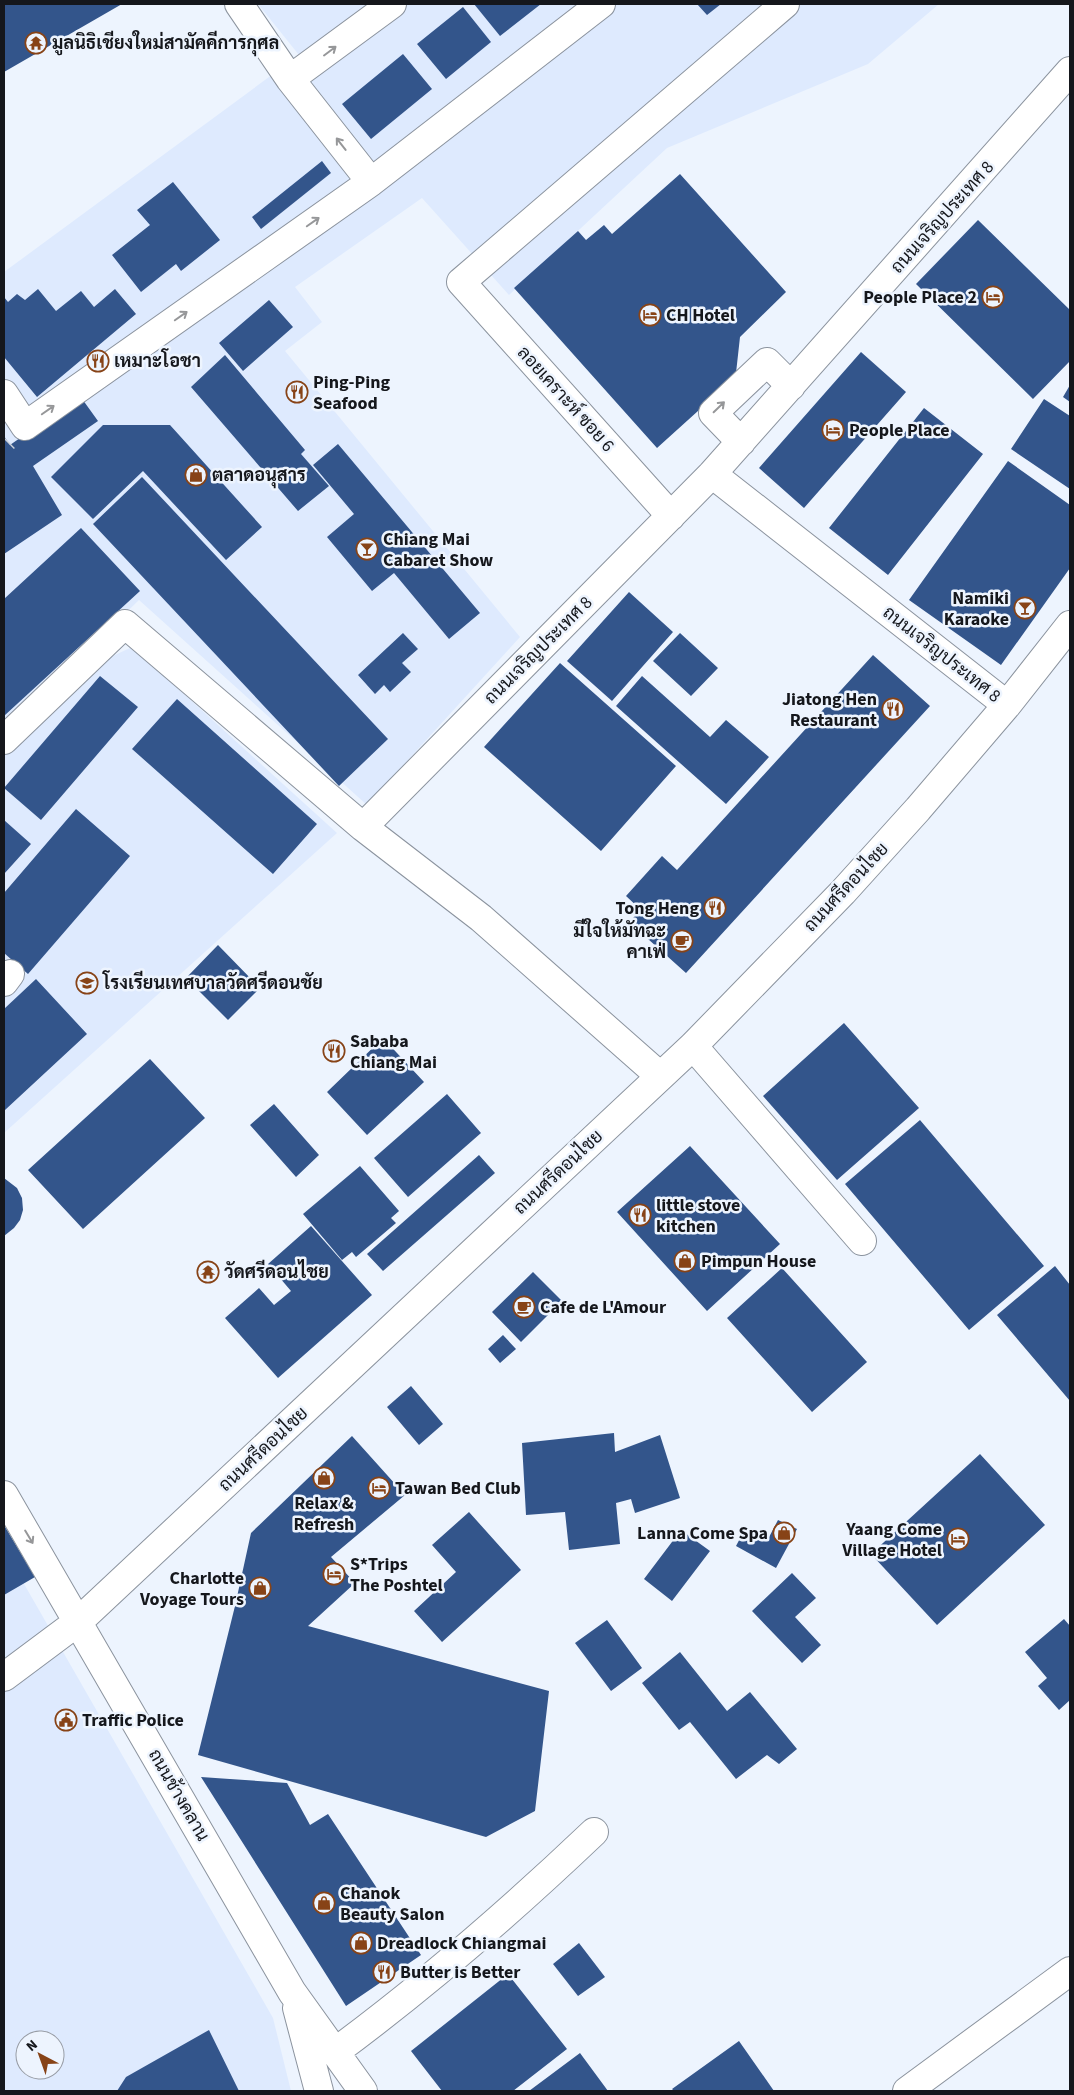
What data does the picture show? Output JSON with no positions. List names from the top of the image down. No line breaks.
{"streets":{"street":["ถนนเจริญประเทศ 8","ลอยเคราะห์ ซอย 6","ถนนศรีดอนไชย","ถนนช้างคลาน"]},"crossings":[["ถนนเจริญประเทศ 8","ลอยเคราะห์ ซอย 6"],["ถนนเจริญประเทศ 8","ถนนศรีดอนไชย"],["ถนนศรีดอนไชย","ถนนช้างคลาน"]],"places":{"temple":["มูลนิธิเชียงใหม่สามัคคีการกุศล","วัดศรีดอนไชย"],"hotel":["People Place 2","CH Hotel","People Place","Tawan Bed Club","Yaang Come Village Hotel","S*Trips The Poshtel"],"restaurant":["เหมาะโอชา","Ping-Ping Seafood","Jiatong Hen Restaurant","Tong Heng","Sababa Chiang Mai","little stove kitchen","Butter is Better"],"shop":["ตลาดอนุสาร","Pimpun House","Relax & Refresh","Lanna Come Spa","Charlotte Voyage Tours","Chanok Beauty Salon","Dreadlock Chiangmai"],"bar":["Chiang Mai Cabaret Show","Namiki Karaoke"],"cafe":["มีใจให้มัทฉะ คาเฟ่","Cafe de L'Amour"],"school or university":["โรงเรียนเทศบาลวัดศรีดอนชัย"],"public building":["Traffic Police"]},"north":"top left"}
